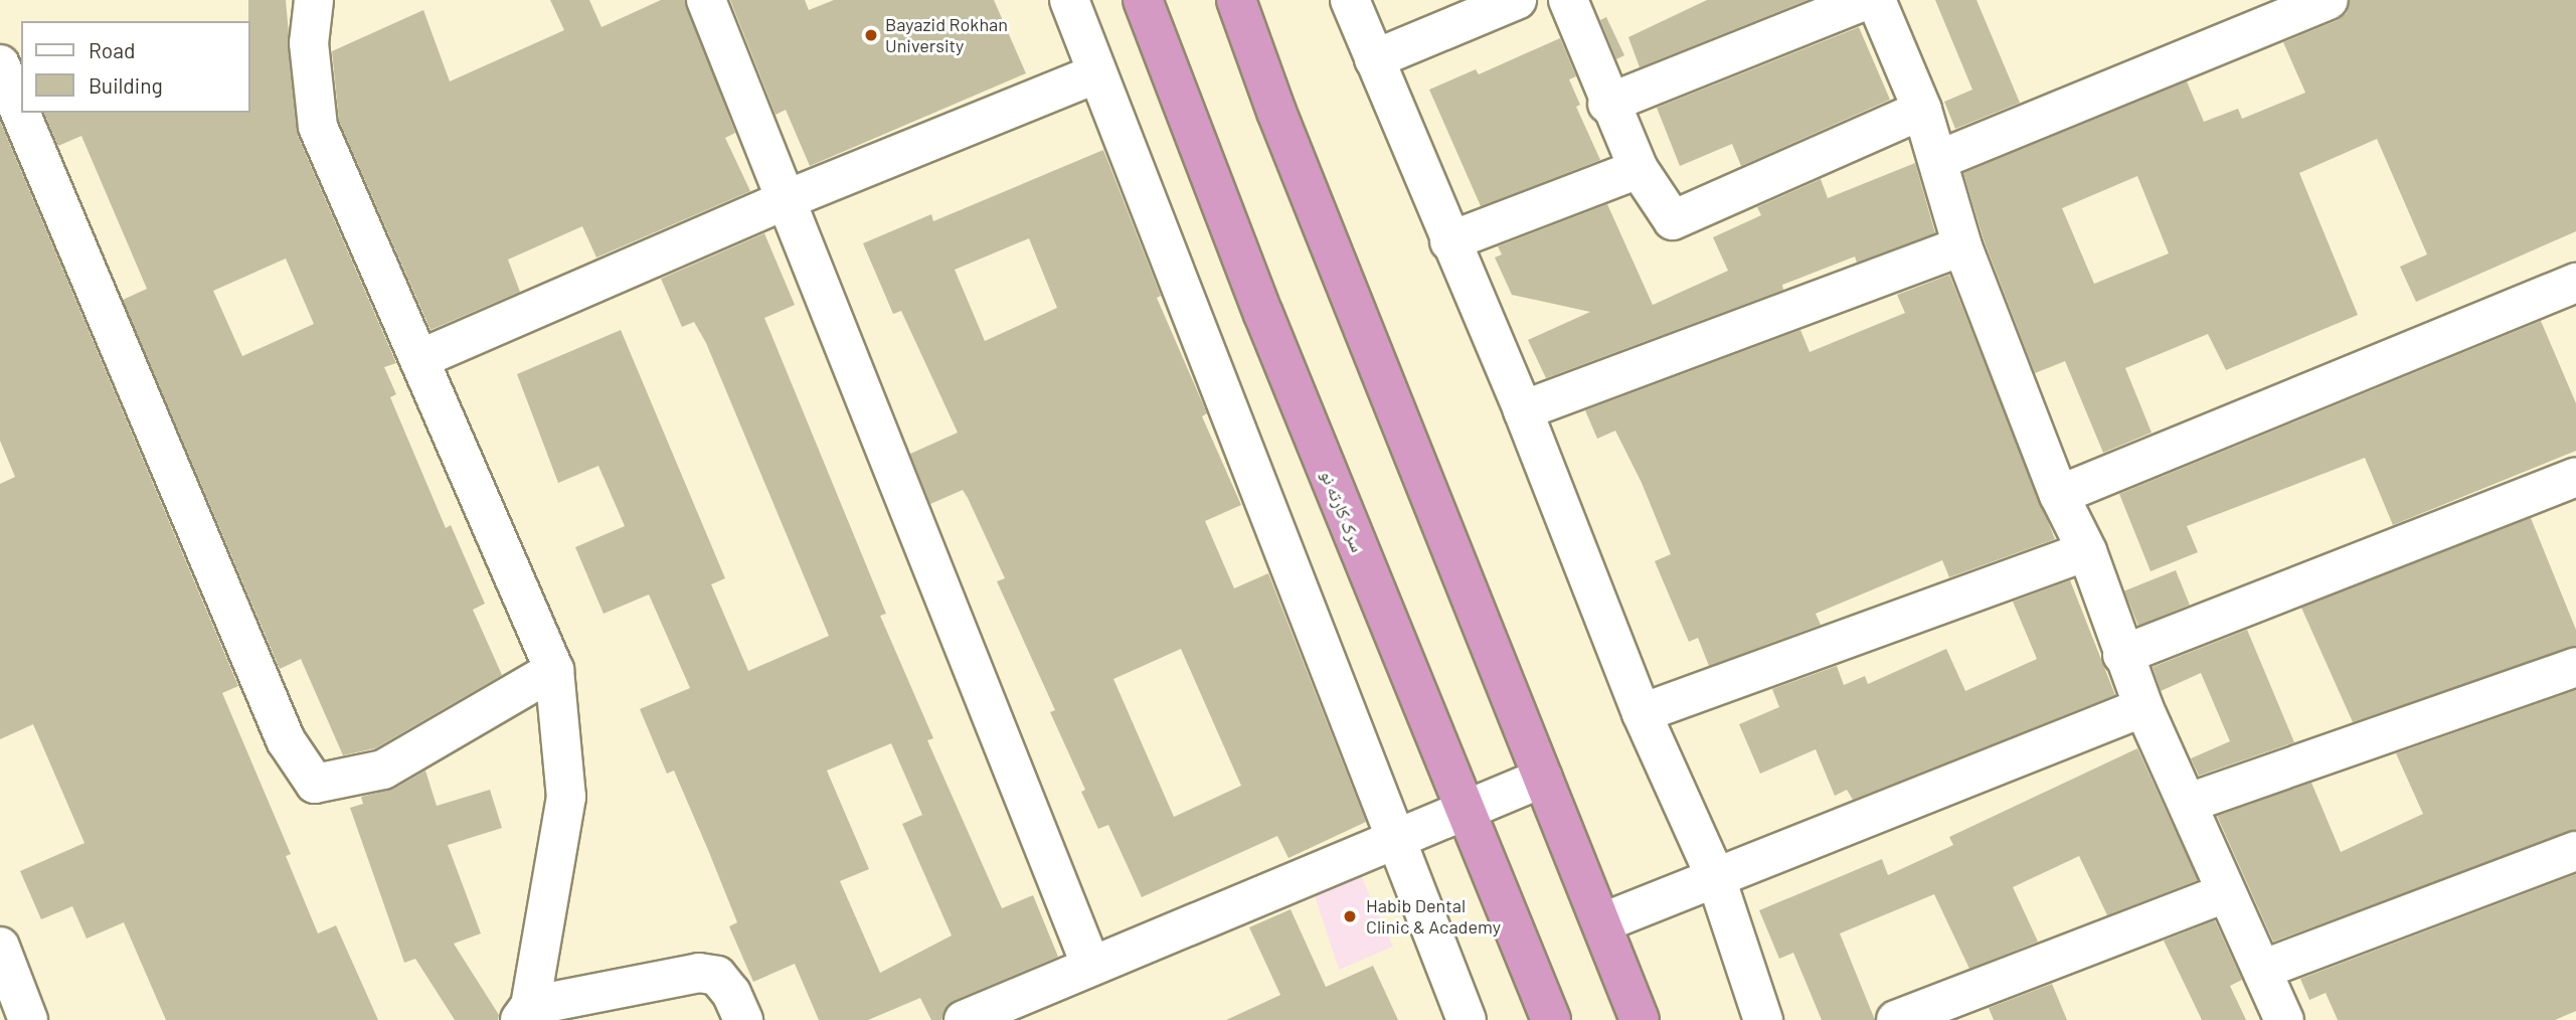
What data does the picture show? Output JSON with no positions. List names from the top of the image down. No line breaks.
{"streets":{"highway":["سرک کارته نو"]},"places":["Bayazid Rokhan University","Habib Dental Clinic & Academy"],"legend":["Road","Building"]}
